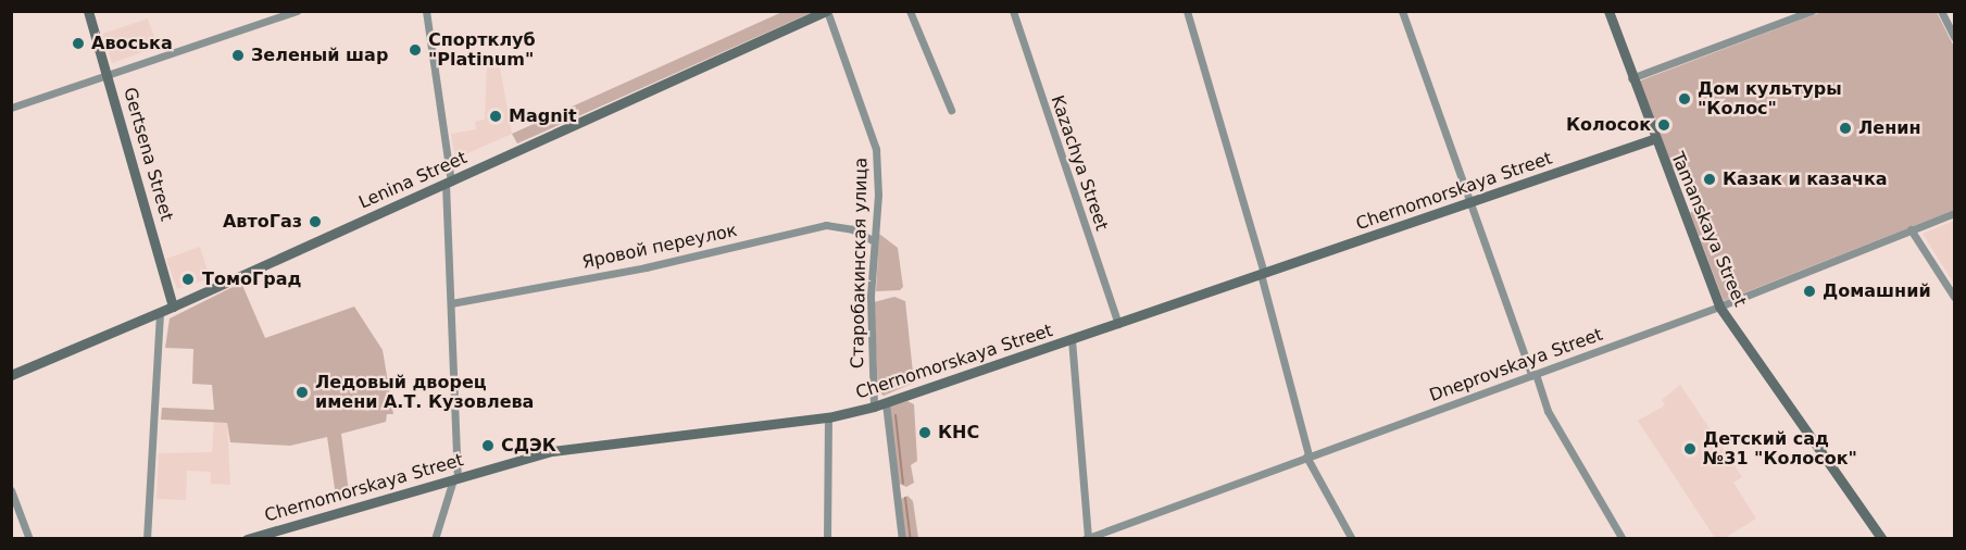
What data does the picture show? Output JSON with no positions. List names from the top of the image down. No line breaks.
{"streets":{"street":["Gertsena Street","Kazachya Street","Lenina Street","Chernomorskaya Street","Tamanskaya Street","Яровой переулок","Старобакинская улица","Dneprovskaya Street"]},"crossings":[["Gertsena Street","Lenina Street"],["Kazachya Street","Chernomorskaya Street"],["Lenina Street","Старобакинская улица"],["Chernomorskaya Street","Tamanskaya Street"],["Chernomorskaya Street","Старобакинская улица"],["Tamanskaya Street","Dneprovskaya Street"],["Яровой переулок","Старобакинская улица"]],"places":["Авоська","Спортклуб \"Platinum\"","Зеленый шар","Дом культуры \"Колос\"","Magnit","Колосок","Ленин","Казак и казачка","АвтоГаз","ТомоГрад","Домашний","Ледовый дворец имени А.Т. Кузовлева","КНС","СДЭК","Детский сад №31 \"Колосок\""]}
